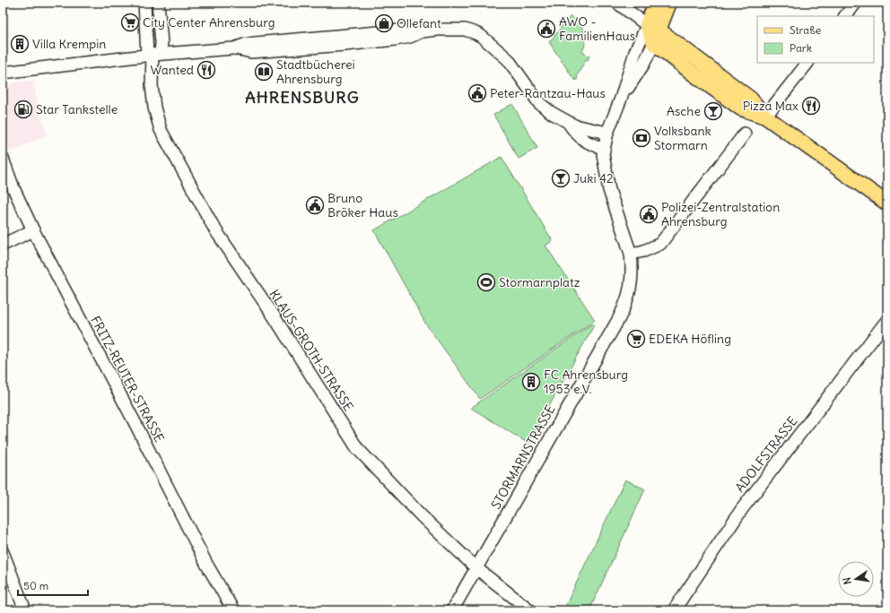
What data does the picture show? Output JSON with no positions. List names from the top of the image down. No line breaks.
{"streets":{"street":["KLAUS-GROTH-STRASSE","FRITZ-REUTER-STRASSE","ADOLFSTRASSE","STORMARNSTRASSE"]},"crossings":[["KLAUS-GROTH-STRASSE","STORMARNSTRASSE"]],"districts":["AHRENSBURG"],"places":{"supermarket":["City Center Ahrensburg","EDEKA Höfling"],"shop":["Ollefant"],"public building":["AWO - FamilienHaus","Peter-Rantzau-Haus","Bruno Bröker Haus","Polizei-Zentralstation Ahrensburg"],"building":["Villa Krempin","FC Ahrensburg 1953 e.V."],"restaurant":["Wanted","Pizza Max"],"library":["Stadtbücherei Ahrensburg"],"fuel station":["Star Tankstelle"],"bar":["Asche","Juki 42"],"bank":["Volksbank Stormarn"],"sports":["Stormarnplatz"]},"legend":["Straße","Park"],"scale_bar":"50 m","north":"left"}
